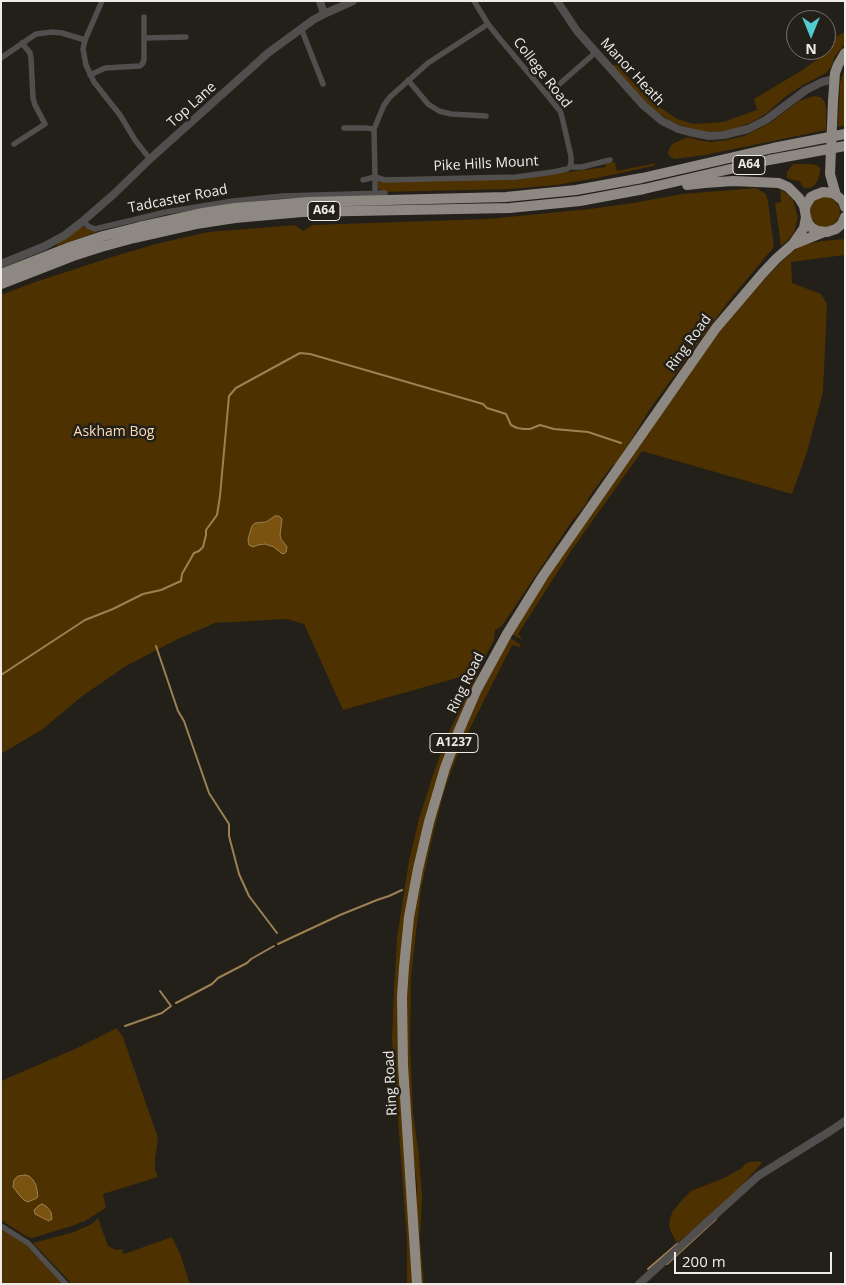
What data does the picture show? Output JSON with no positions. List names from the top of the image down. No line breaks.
{"streets":{"highway":["A64","Ring Road","A1237"],"street":["Manor Heath","College Road","Top Lane","Pike Hills Mount","Tadcaster Road"]},"crossings":[["College Road","Pike Hills Mount"],["Top Lane","Tadcaster Road"]],"parks":["Askham Bog"],"scale_bar":"200 m","north":"bottom"}
